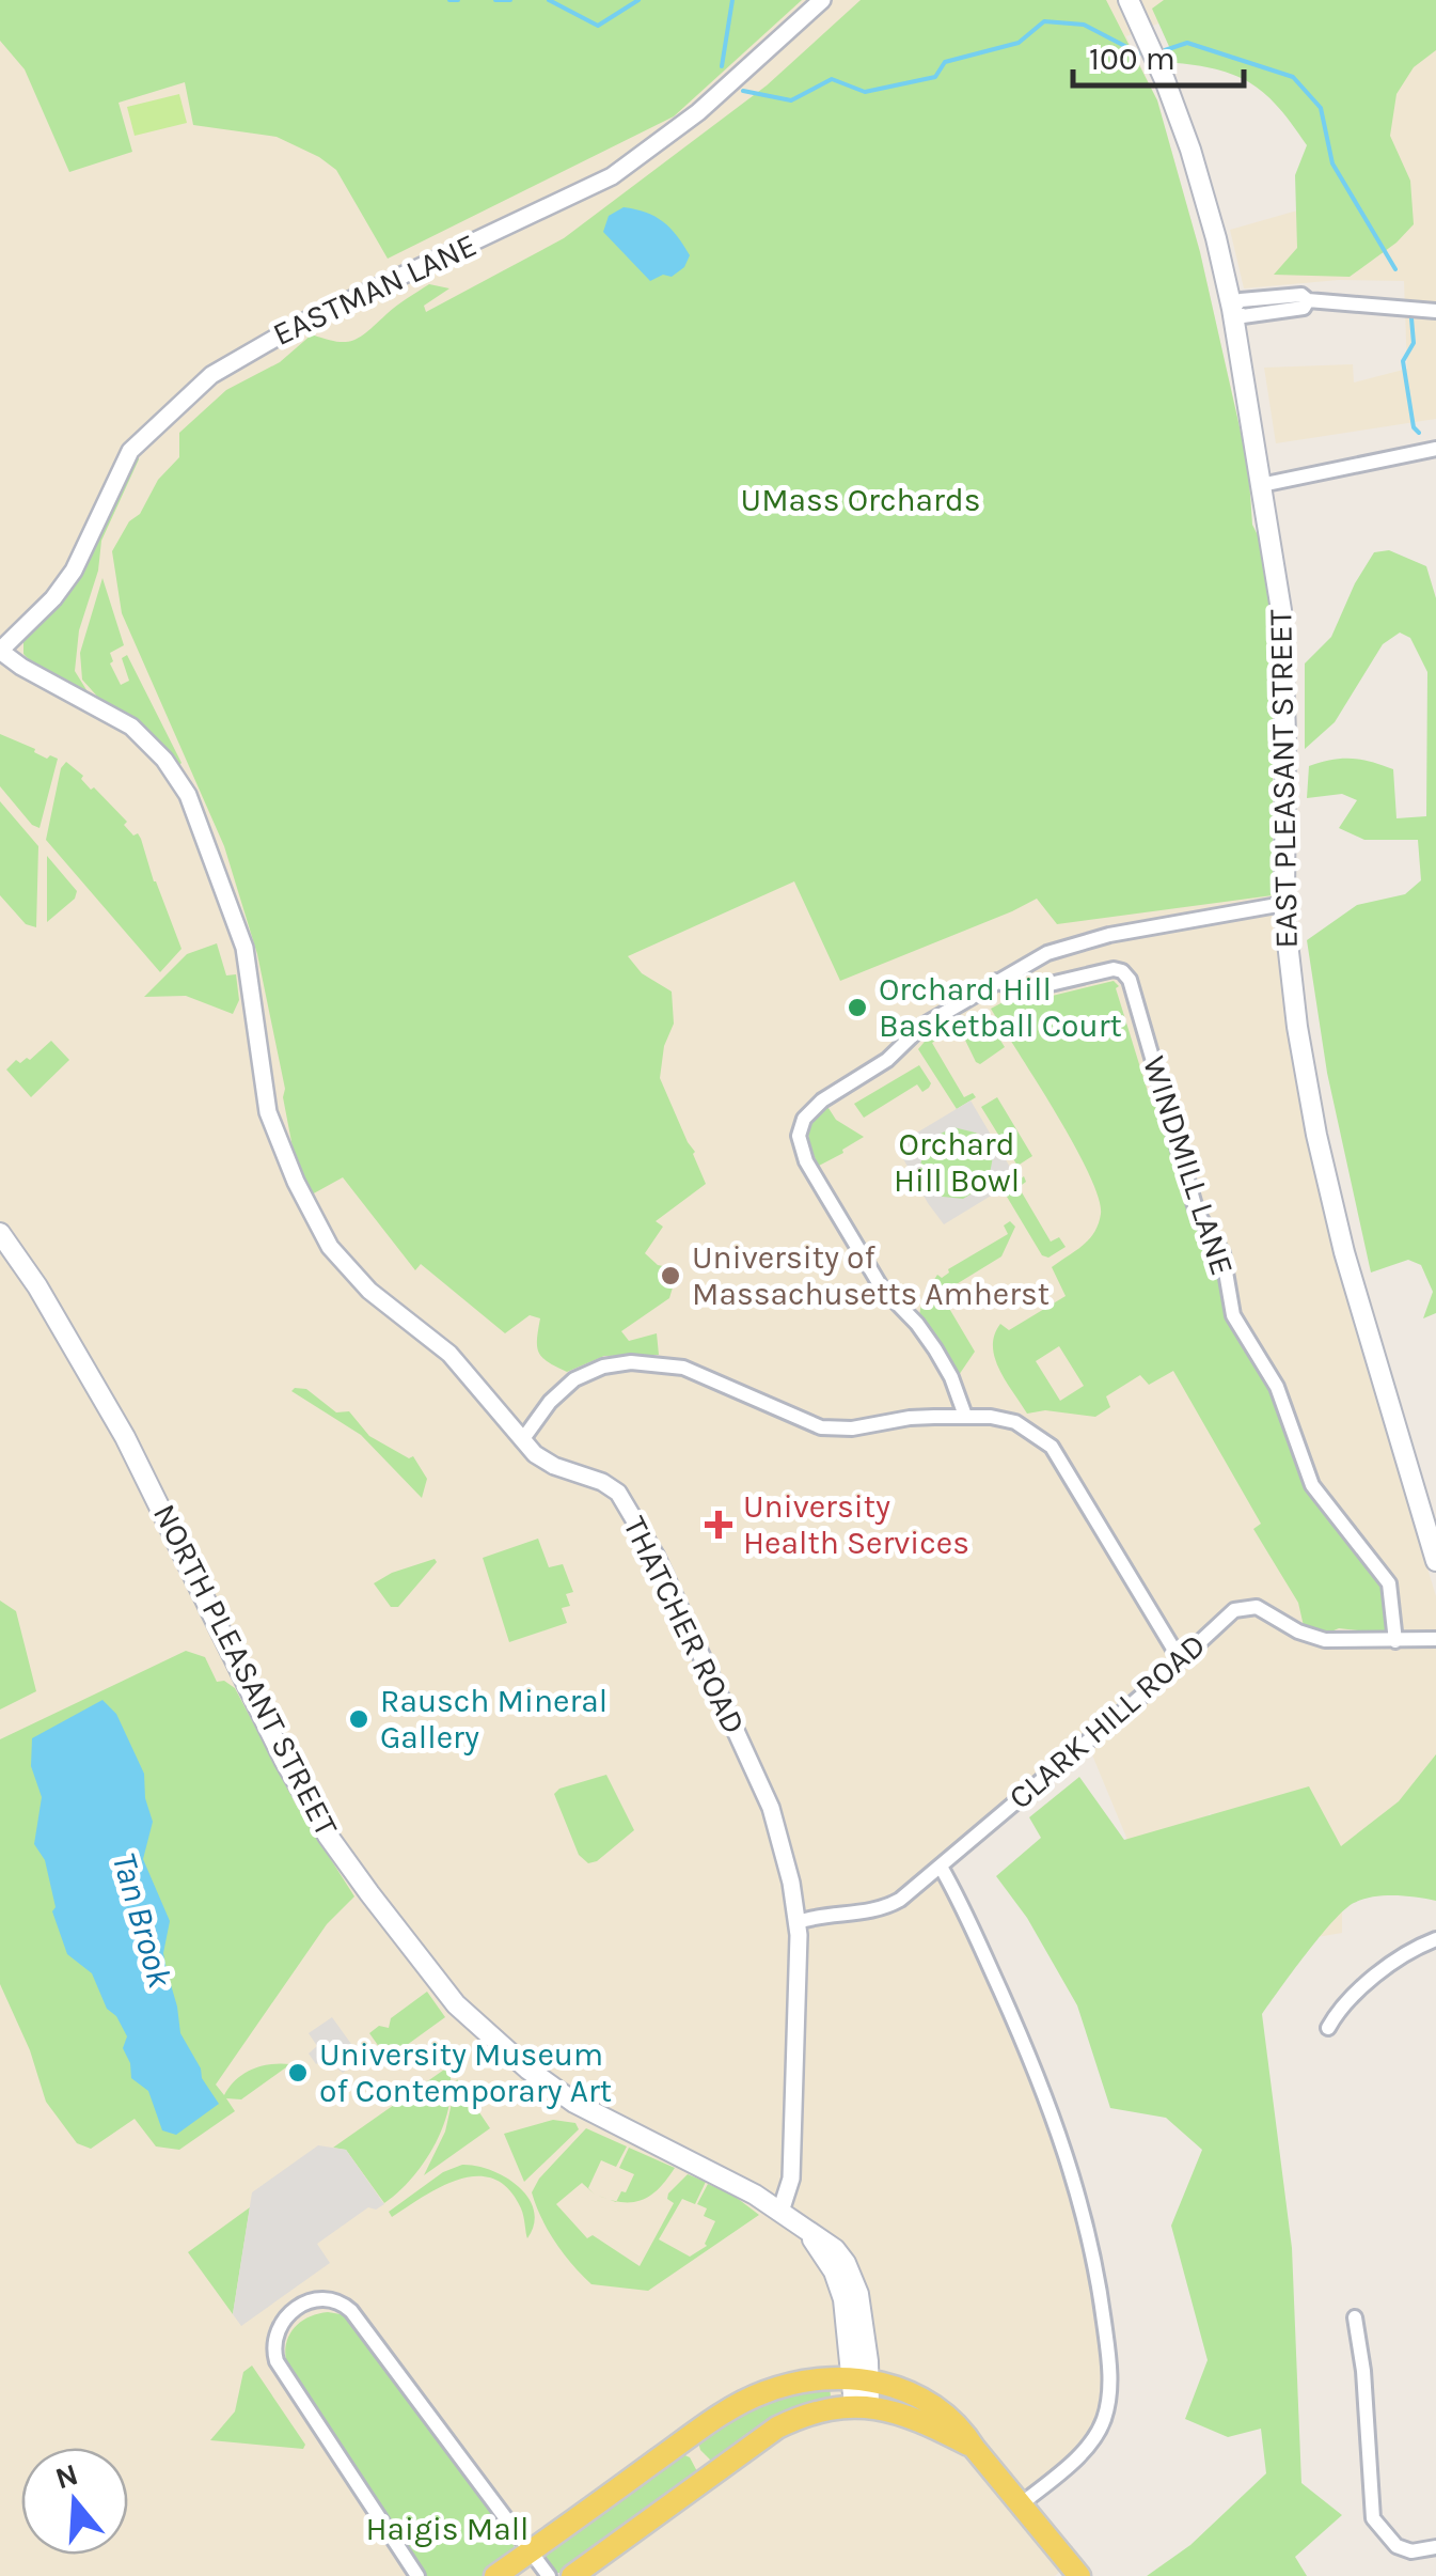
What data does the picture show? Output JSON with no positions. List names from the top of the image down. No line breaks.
{"streets":{"main road":["EAST PLEASANT STREET","NORTH PLEASANT STREET"],"street":["EASTMAN LANE","WINDMILL LANE","THATCHER ROAD","CLARK HILL ROAD"]},"crossings":[["EASTMAN LANE","THATCHER ROAD"],["WINDMILL LANE","CLARK HILL ROAD"],["THATCHER ROAD","NORTH PLEASANT STREET"],["THATCHER ROAD","CLARK HILL ROAD"]],"water":["Tan Brook"],"parks":["UMass Orchards","Orchard Hill Bowl","Haigis Mall"],"places":{"other":["Orchard Hill Basketball Court","University of Massachusetts Amherst","Rausch Mineral Gallery","University Museum of Contemporary Art"],"health":["University Health Services"]},"scale_bar":"100 m","north":"top"}
